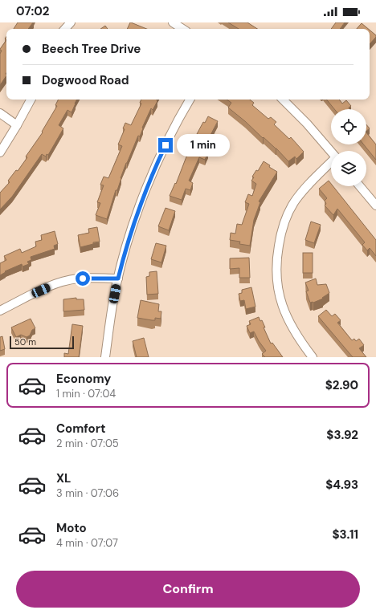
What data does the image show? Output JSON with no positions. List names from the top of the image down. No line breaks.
{"scale_bar":"50 m","page":{"status":"07:02","banner":["Beech Tree Drive","Dogwood Road"],"bubble":"1 min","scale":"50 m","list":[{"name":"Economy","note":"1 min · 07:04","value":"$2.90"},{"name":"Comfort","note":"2 min · 07:05","value":"$3.92"},{"name":"XL","note":"3 min · 07:06","value":"$4.93"},{"name":"Moto","note":"4 min · 07:07","value":"$3.11"}],"buttons":"Confirm"}}
